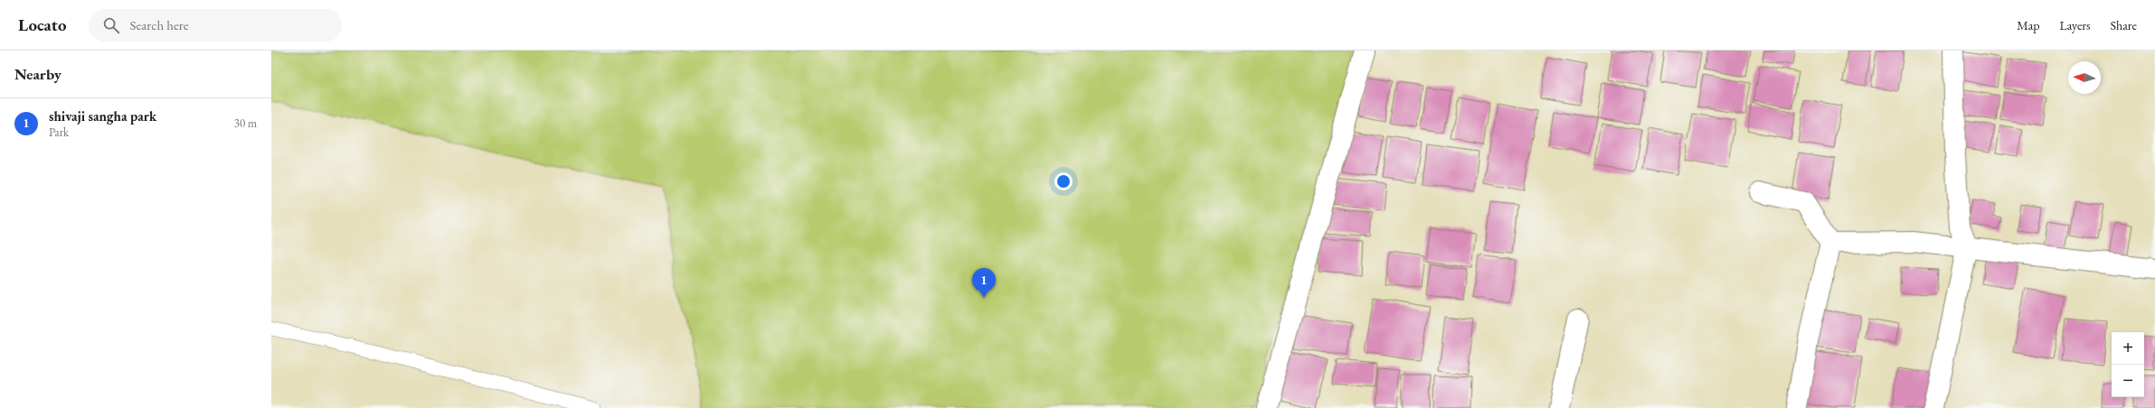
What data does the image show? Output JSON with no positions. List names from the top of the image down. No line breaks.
{"north":"left","page":{"header":"Locato","search":"Search here","nav":["Map","Layers","Share"],"heading":"Nearby","list":[{"mark":"1","name":"shivaji sangha park","note":"Park","value":"30 m"}],"pins":"1","map_buttons":["+","−"]}}
